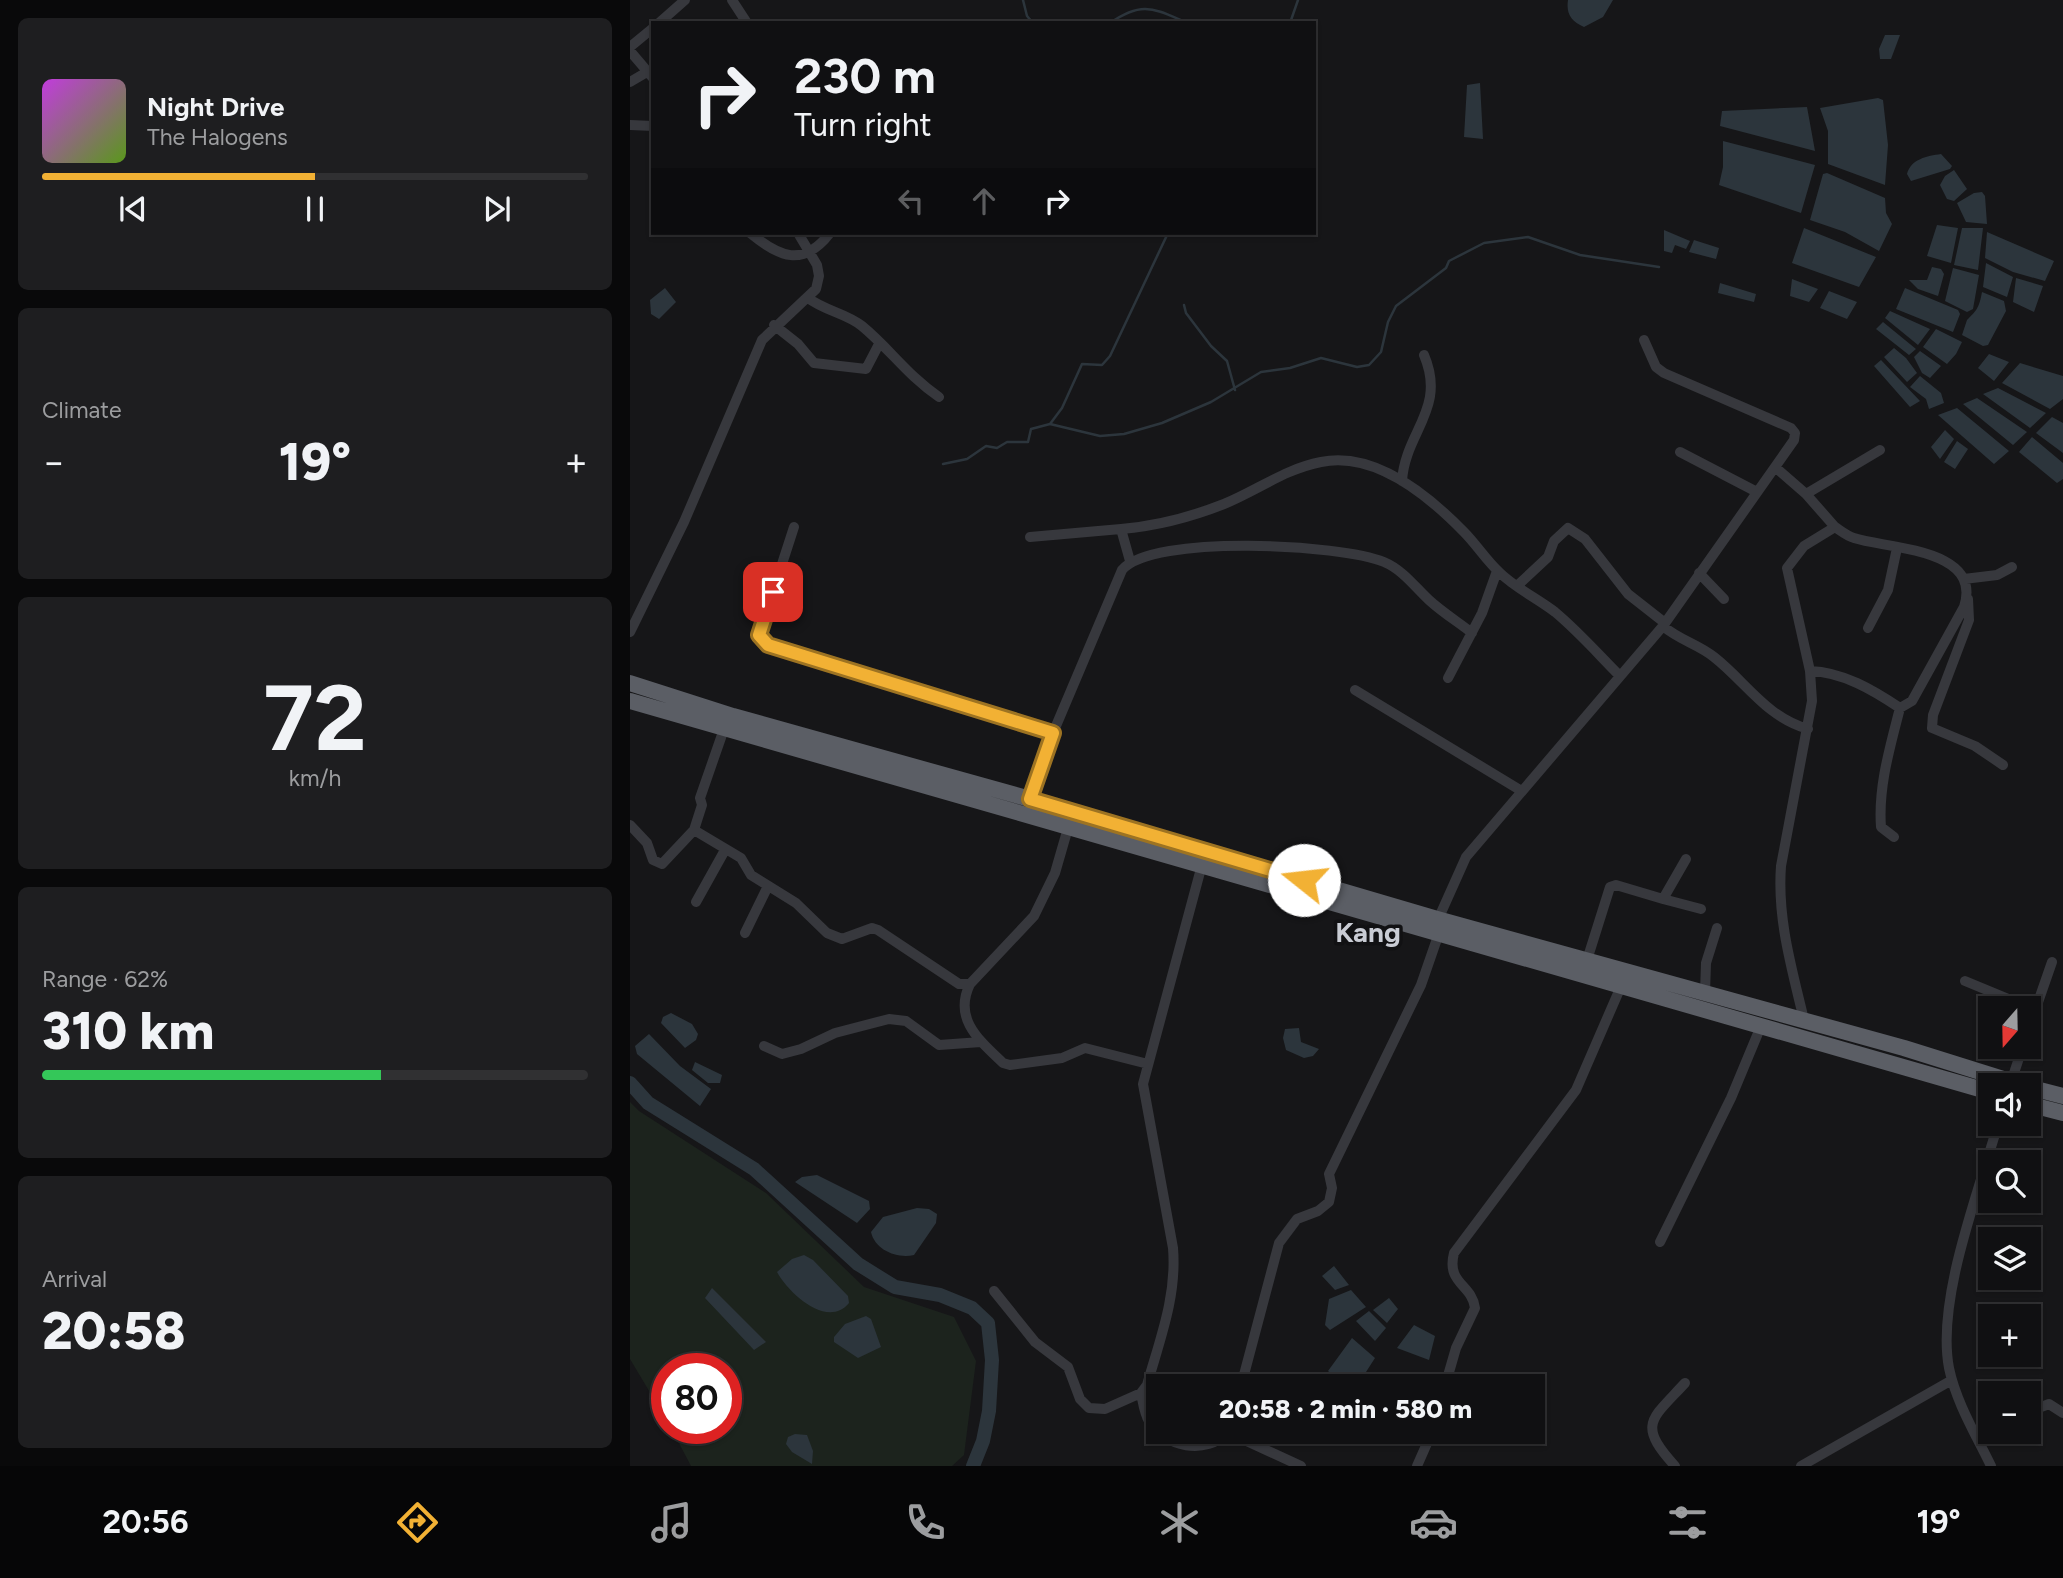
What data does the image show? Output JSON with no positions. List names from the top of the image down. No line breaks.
{"districts":["Kang"],"north":"bottom","page":{"turn":["230 m","Turn right"],"song":["Night Drive","The Halogens"],"tile":["Climate",["72","km/h"],["Range · 62%","310 km"],["Arrival","20:58"]],"heat":["−","19°","+"],"map_buttons":["+","−"],"limit":"80","trip":"20:58 · 2 min · 580 m","tabs":["20:56","19°"]}}
